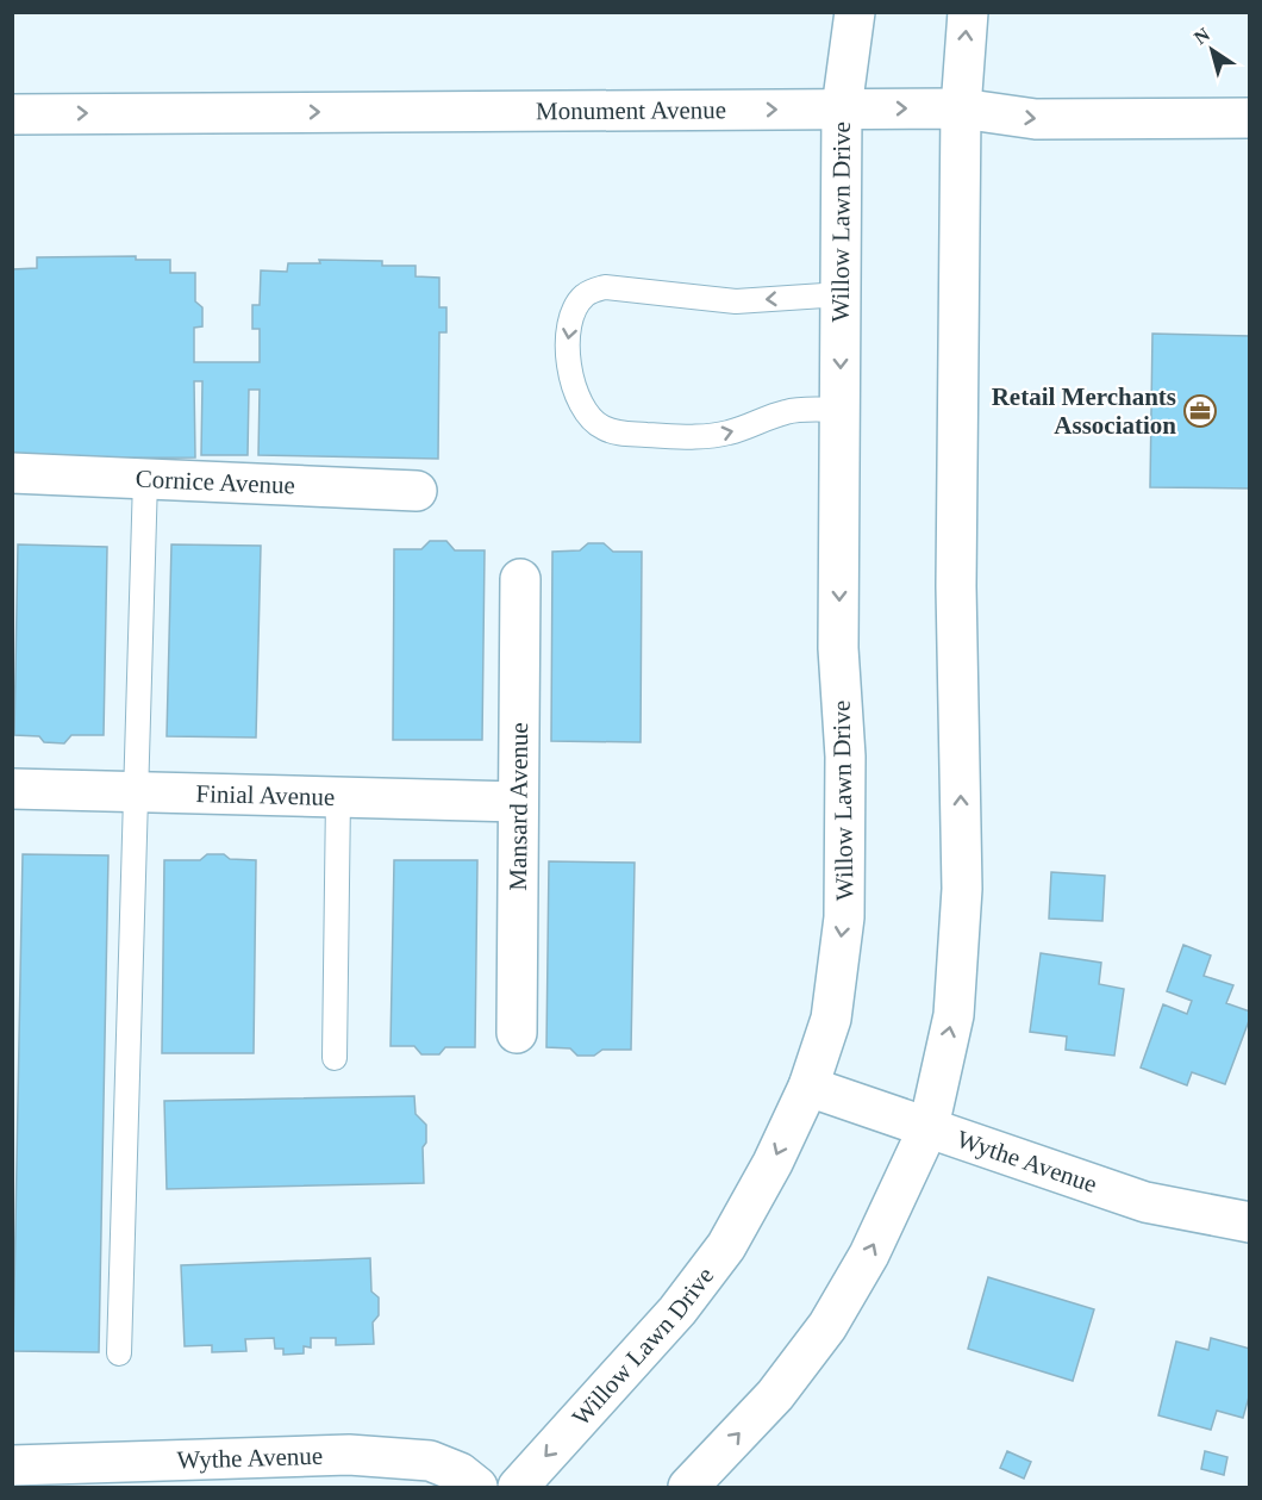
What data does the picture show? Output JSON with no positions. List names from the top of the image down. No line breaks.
{"streets":{"street":["Monument Avenue","Willow Lawn Drive","Cornice Avenue","Finial Avenue","Mansard Avenue","Wythe Avenue"]},"crossings":[["Monument Avenue","Willow Lawn Drive"],["Willow Lawn Drive","Wythe Avenue"],["Finial Avenue","Mansard Avenue"]],"one_way":["Monument Avenue"],"places":{"office":["Retail Merchants Association"]},"north":"top left"}
